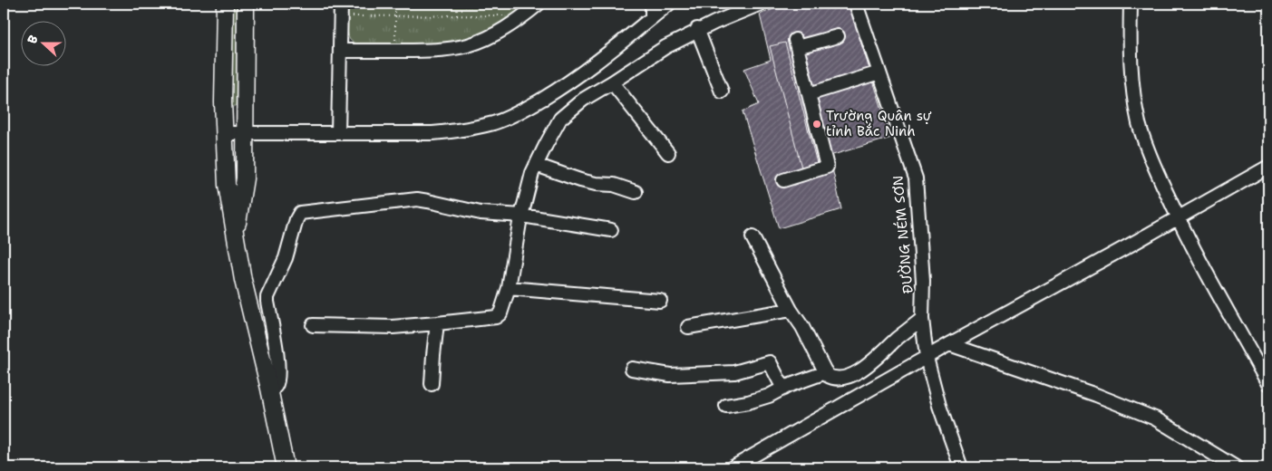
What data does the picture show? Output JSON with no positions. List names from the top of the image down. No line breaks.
{"streets":{"street":["ĐƯỜNG NÉM SƠN"]},"places":["Trường Quân sự tỉnh Bắc Ninh"],"north":"left"}
